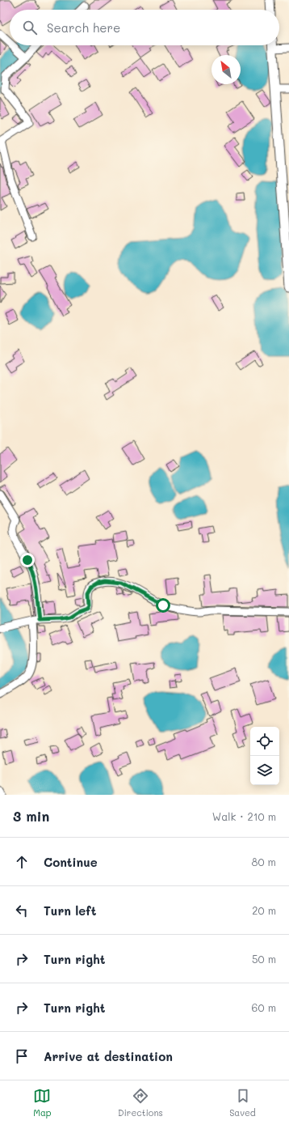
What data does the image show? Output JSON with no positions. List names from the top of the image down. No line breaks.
{"north":"top left","page":{"search":"Search here","heading":["3 min","Walk · 210 m"],"list":[["Continue","80 m"],["Turn left","20 m"],["Turn right","50 m"],["Turn right","60 m"],"Arrive at destination"],"nav":["Map","Directions","Saved"]}}
